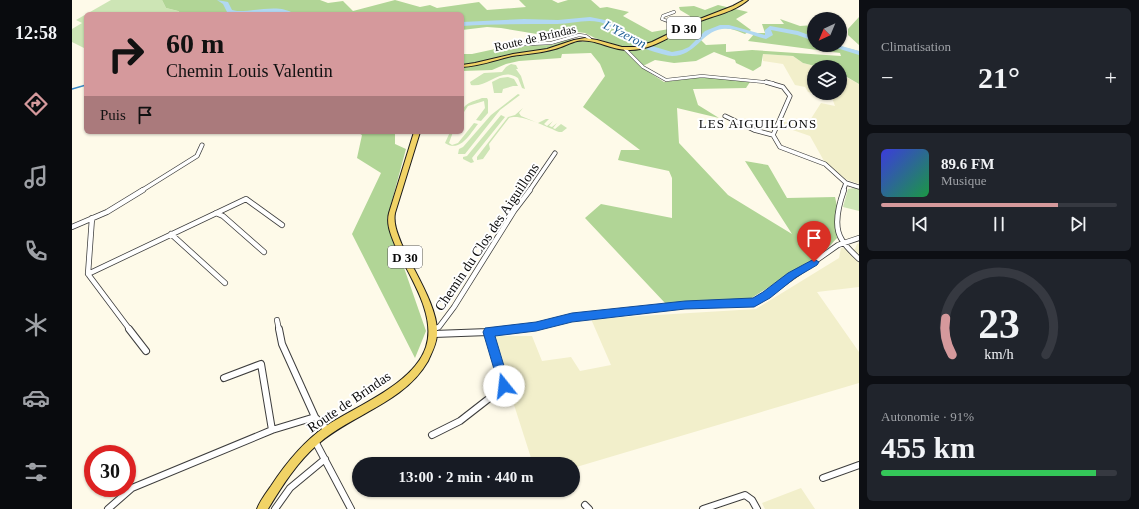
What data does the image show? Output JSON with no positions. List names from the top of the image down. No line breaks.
{"streets":{"main road":["D 30","Route de Brindas"],"street":["Chemin du Clos des Aiguillons"]},"crossings":[["D 30","Route de Brindas"],["D 30","Chemin du Clos des Aiguillons"],["Route de Brindas","Chemin du Clos des Aiguillons"]],"districts":["LES AIGUILLONS"],"water":["L'Yzeron"],"north":"bottom left","page":{"tabs":"12:58","tile":["Climatisation",["Autonomie · 91%","455 km"]],"turn":["60 m","Chemin Louis Valentin"],"heat":["−","21°","+"],"then":"Puis","song":["89.6 FM","Musique"],"limit":"30","trip":"13:00 · 2 min · 440 m","gauge":["23","km/h"]}}
